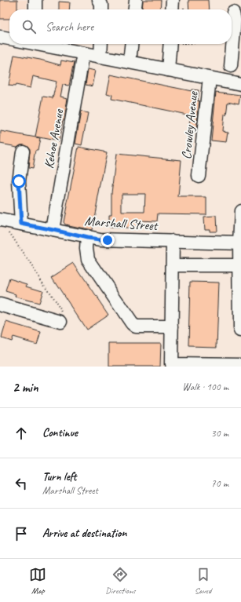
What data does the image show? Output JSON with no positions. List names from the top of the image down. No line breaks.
{"streets":{"street":["Crowley Avenue","Kehoe Avenue","Marshall Street"]},"crossings":[["Kehoe Avenue","Marshall Street"]],"page":{"search":"Search here","heading":["2 min","Walk · 100 m"],"list":[["Continue","30 m"],["Turn left","Marshall Street","70 m"],"Arrive at destination"],"nav":["Map","Directions","Saved"]}}
